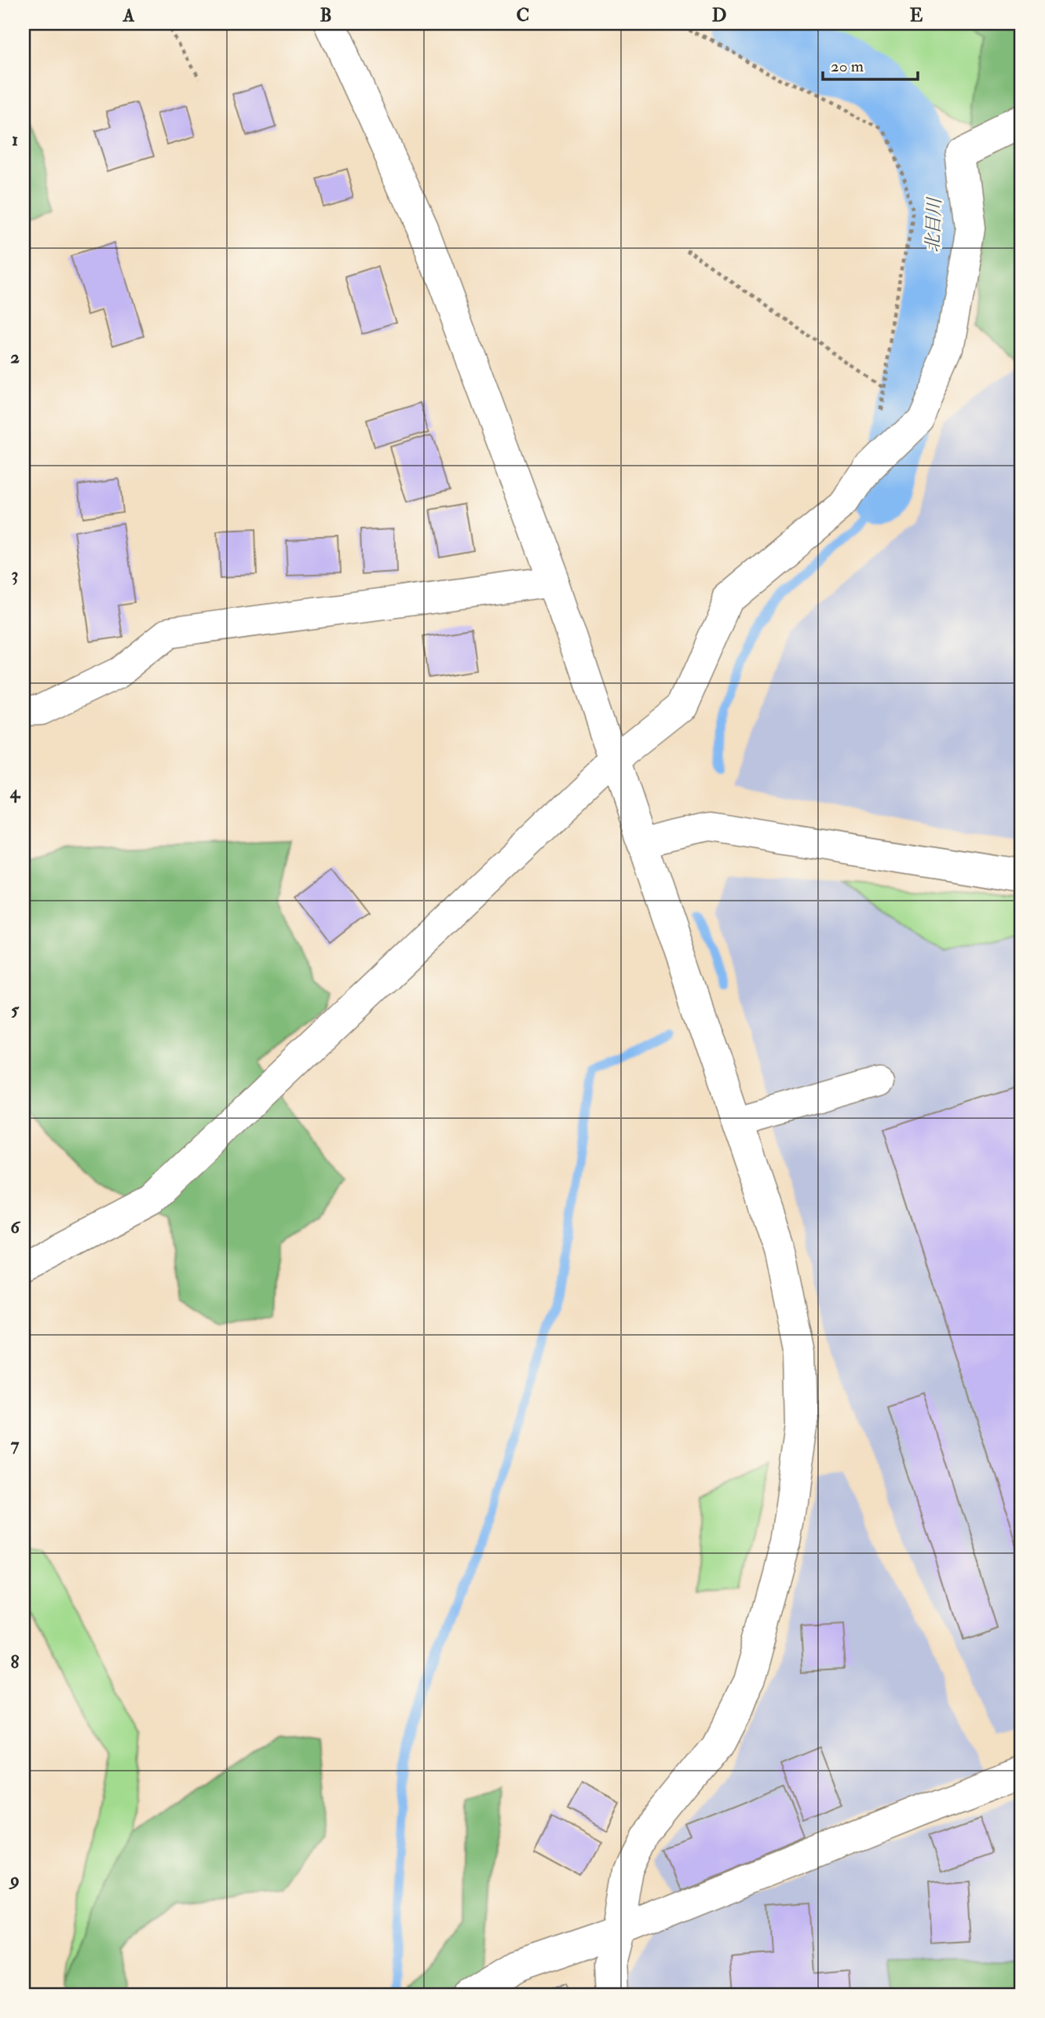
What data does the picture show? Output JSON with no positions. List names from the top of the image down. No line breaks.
{"water":["北目川"],"scale_bar":"20 m","grid":{"columns":["A","B","C","D","E"],"rows":["1","2","3","4","5","6","7","8","9"]}}
